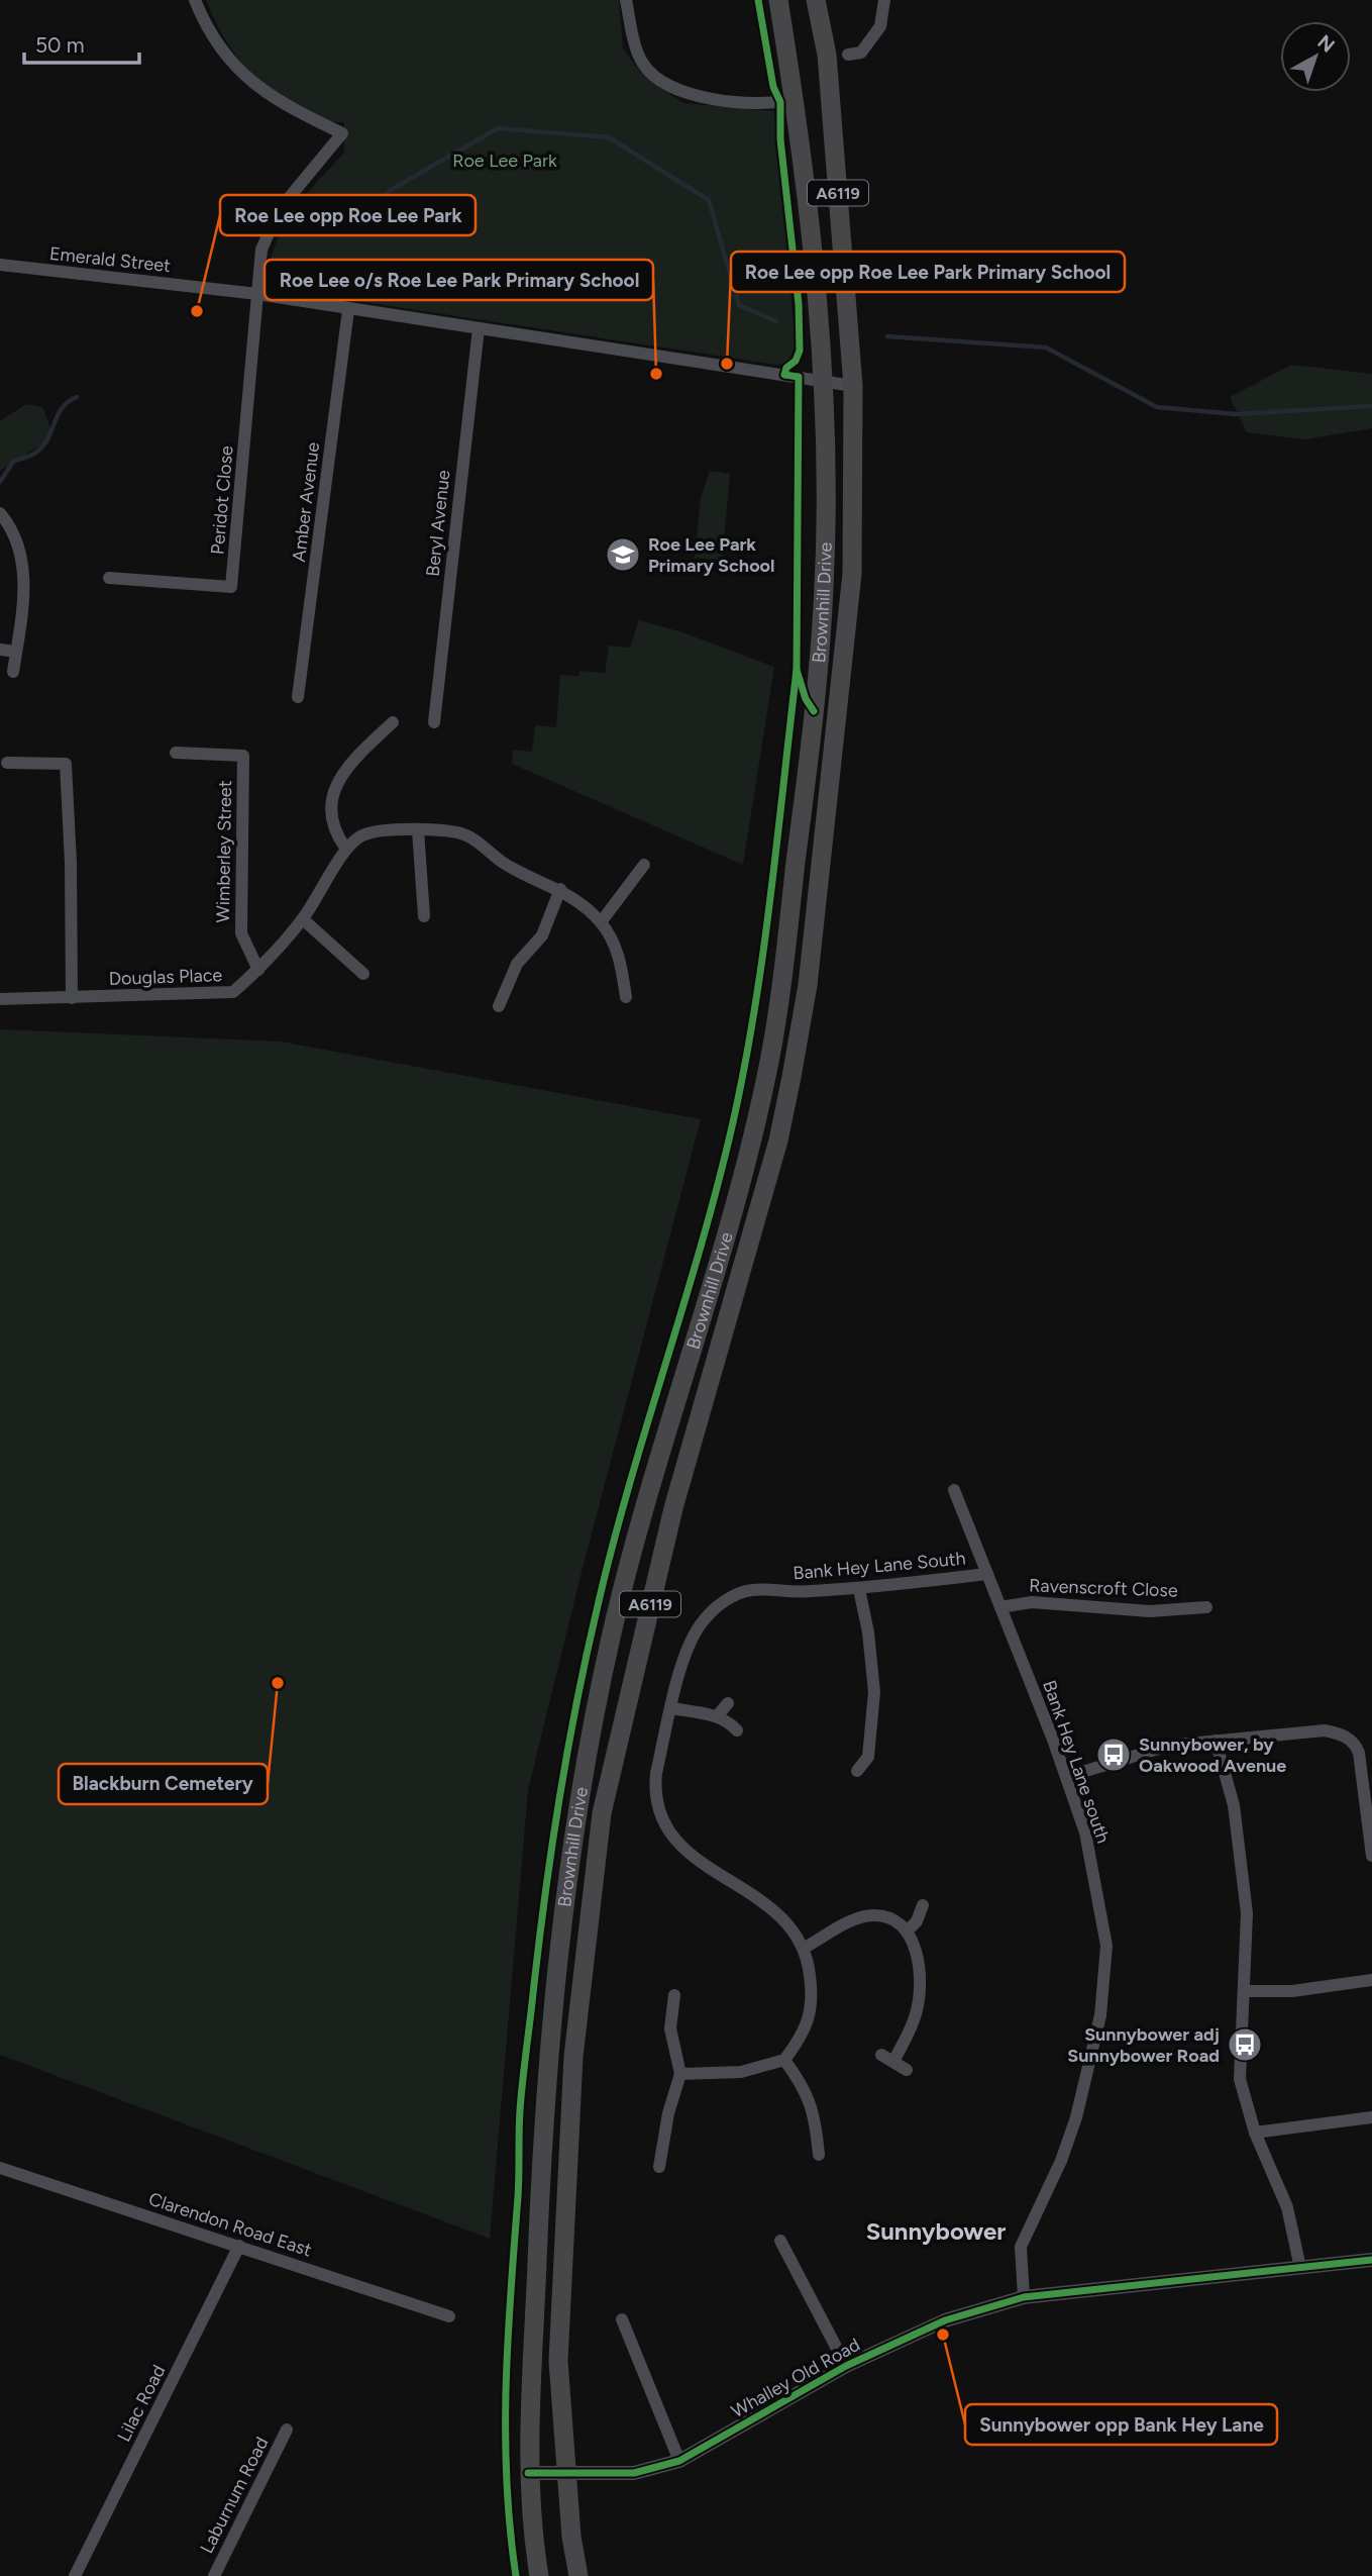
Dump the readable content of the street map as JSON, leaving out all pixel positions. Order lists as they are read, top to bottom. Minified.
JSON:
{"streets":{"highway":["A6119","Brownhill Drive"],"street":["Emerald Street","Peridot Close","Amber Avenue","Beryl Avenue","Wimberley Street","Douglas Place","Bank Hey Lane South","Ravenscroft Close","Bank Hey Lane south","Clarendon Road East","Whalley Old Road","Lilac Road","Laburnum Road"]},"crossings":[["Emerald Street","Peridot Close"],["Emerald Street","Amber Avenue"],["Emerald Street","Beryl Avenue"],["Emerald Street","Brownhill Drive"],["Brownhill Drive","Whalley Old Road"],["Wimberley Street","Douglas Place"],["Bank Hey Lane South","Bank Hey Lane south"],["Ravenscroft Close","Bank Hey Lane south"],["Bank Hey Lane south","Whalley Old Road"],["Clarendon Road East","Lilac Road"]],"districts":["Sunnybower"],"parks":["Roe Lee Park"],"places":{"other":["Roe Lee opp Roe Lee Park","Roe Lee opp Roe Lee Park Primary School","Roe Lee o/s Roe Lee Park Primary School","Blackburn Cemetery","Sunnybower opp Bank Hey Lane"],"school or university":["Roe Lee Park Primary School"],"bus stop":["Sunnybower, by Oakwood Avenue","Sunnybower adj Sunnybower Road"]},"scale_bar":"50 m","north":"top right"}
